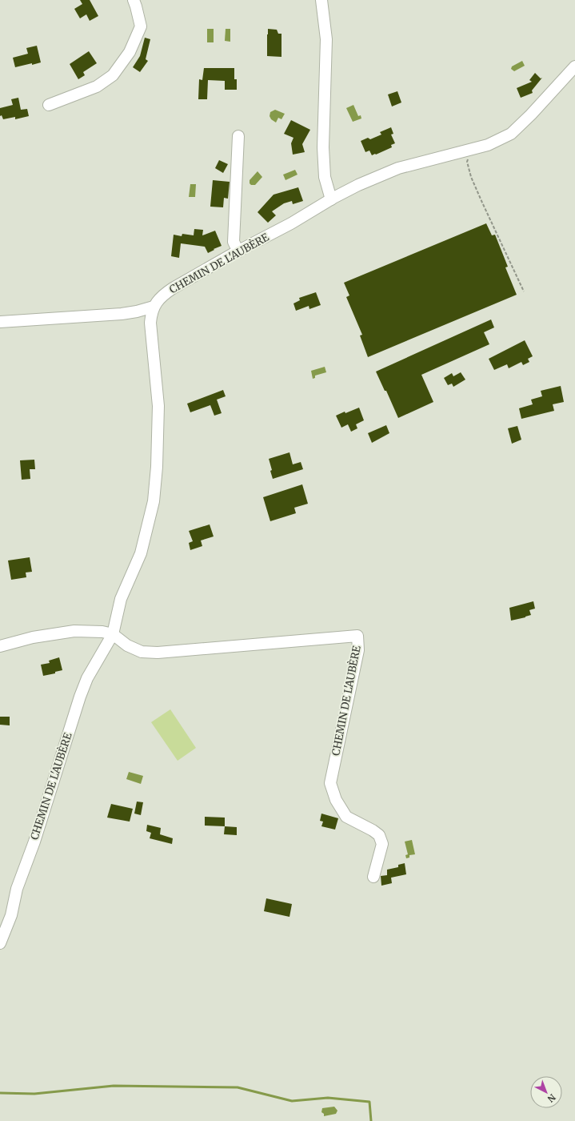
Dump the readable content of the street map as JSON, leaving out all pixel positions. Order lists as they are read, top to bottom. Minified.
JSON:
{"streets":{"street":["CHEMIN DE L'AUBÈRE"]},"north":"bottom right"}
